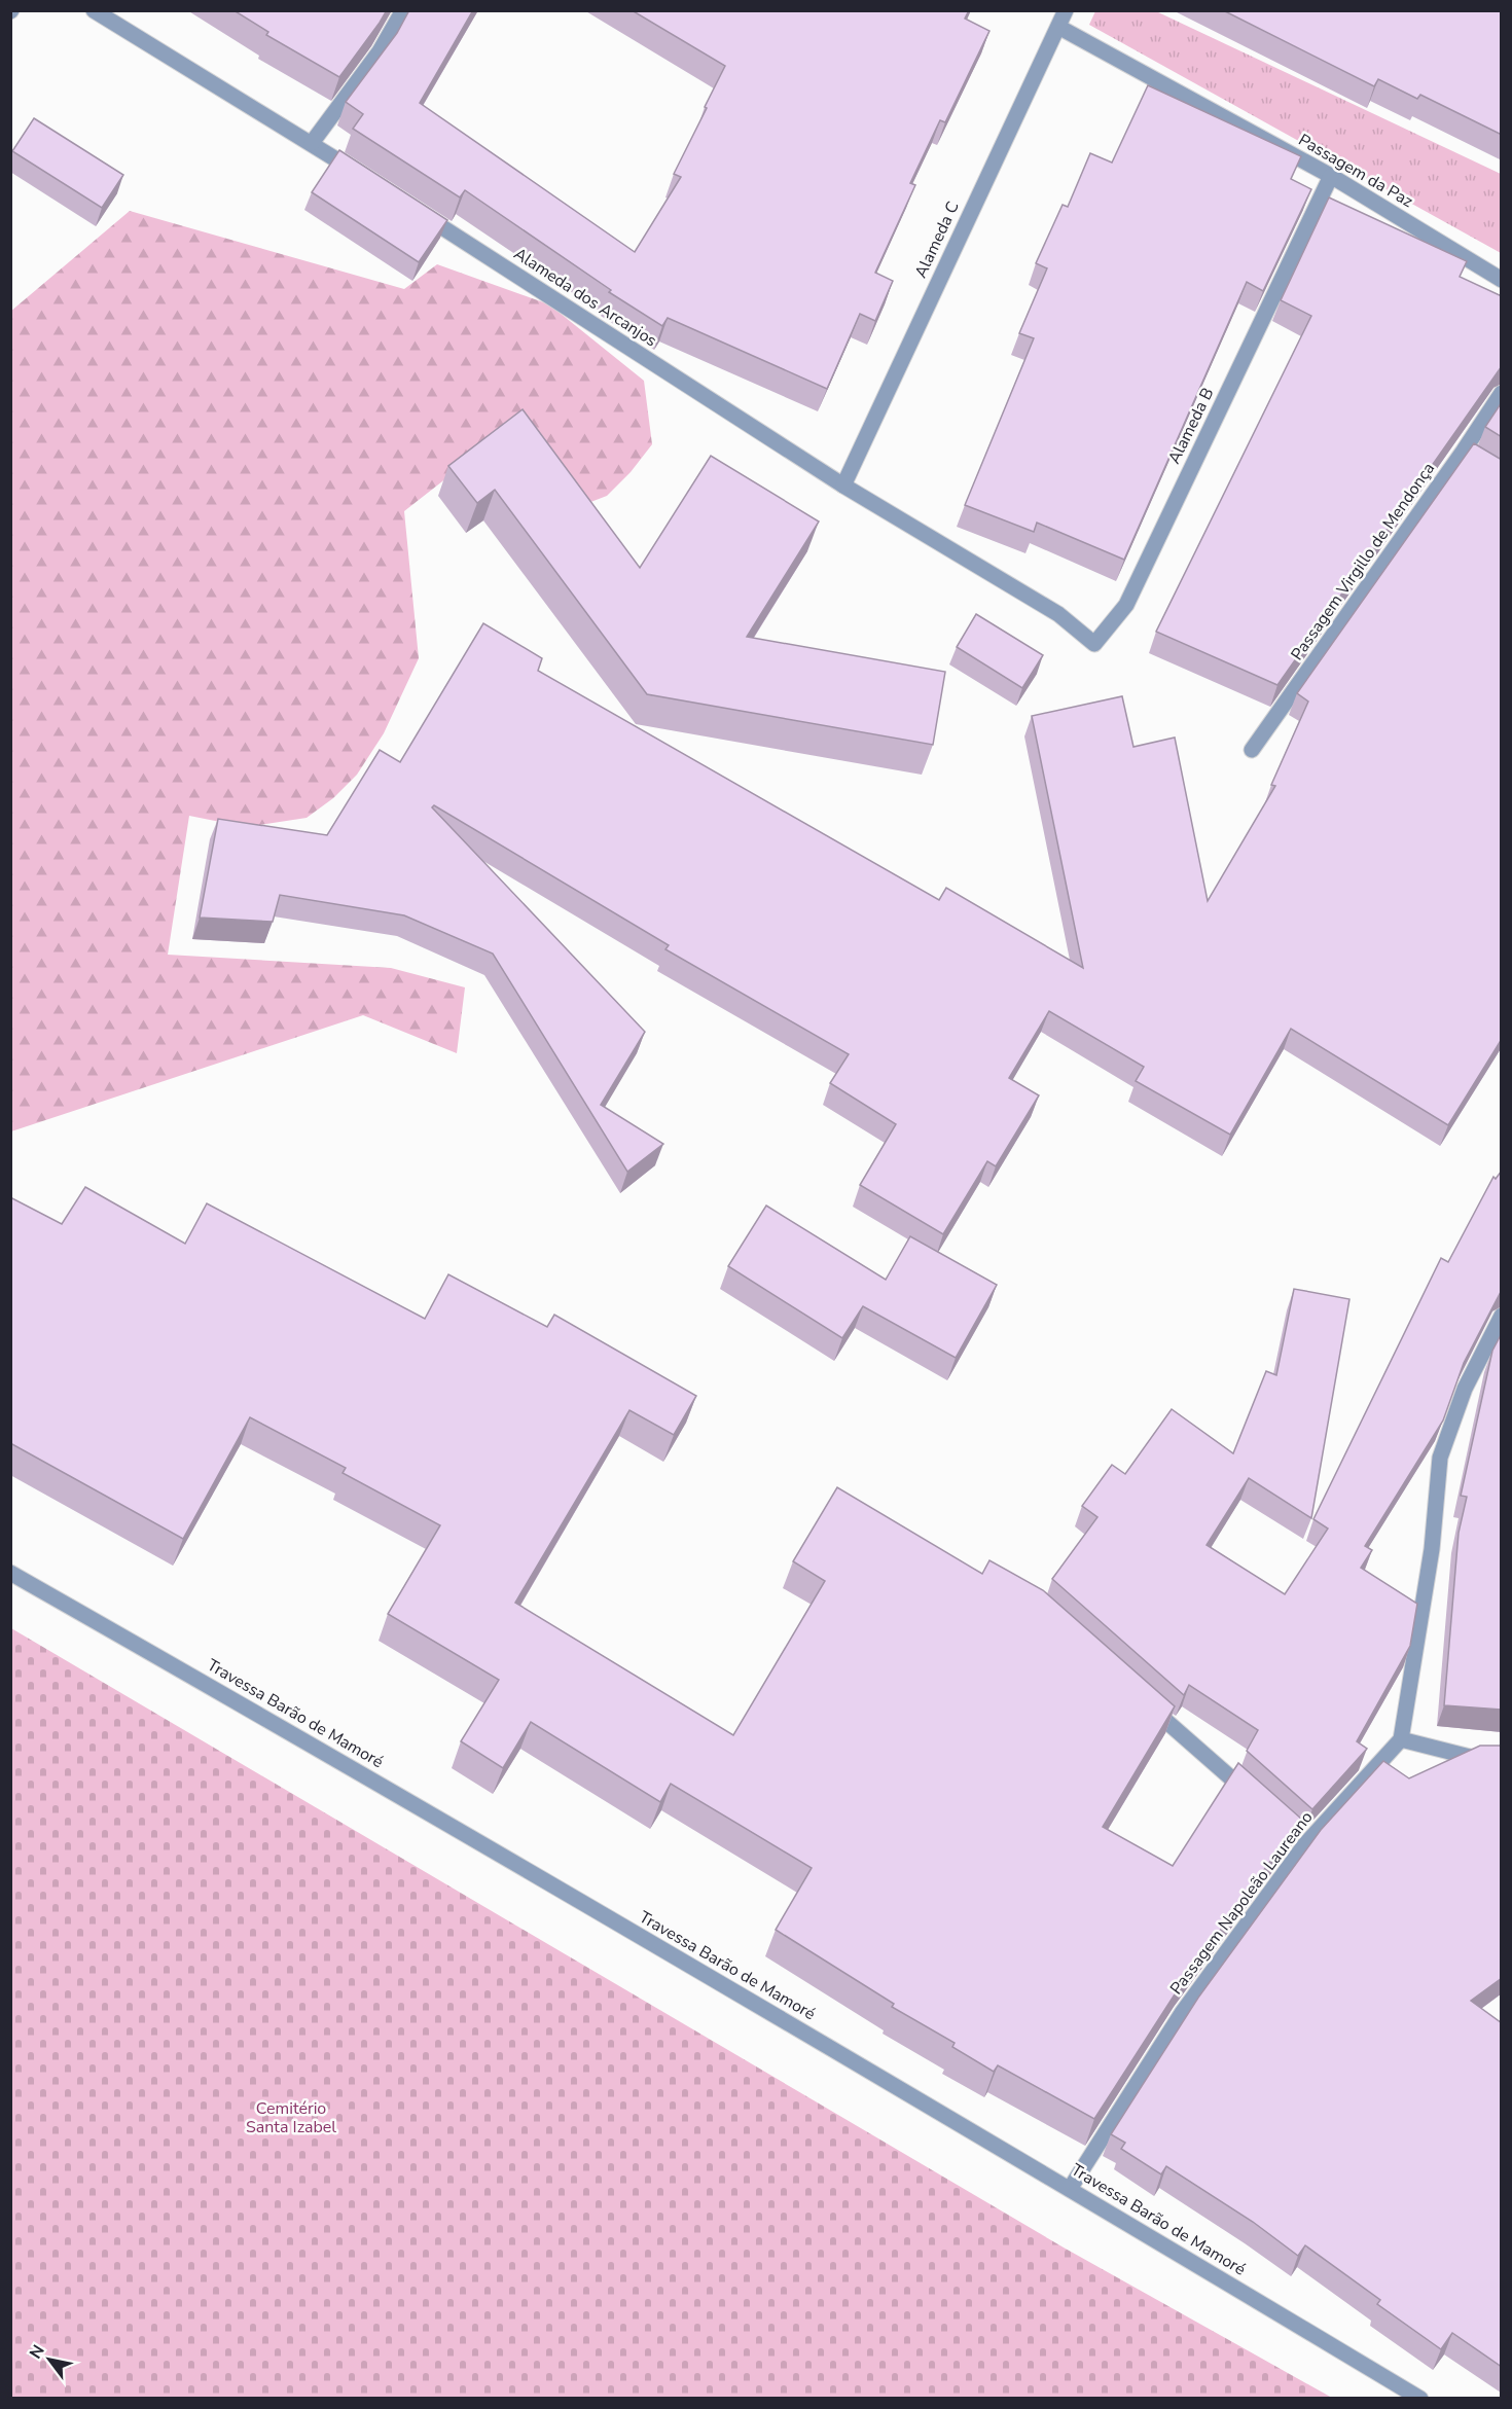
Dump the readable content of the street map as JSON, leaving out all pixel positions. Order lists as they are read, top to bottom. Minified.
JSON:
{"streets":{"street":["Passagem da Paz","Alameda C","Alameda dos Arcanjos","Alameda B","Passagem Virgillo de Mendonça","Travessa Barão de Mamoré","Passagem Napoleão Laureano"]},"crossings":[["Passagem da Paz","Alameda C"],["Passagem da Paz","Alameda B"],["Alameda C","Alameda dos Arcanjos"],["Alameda dos Arcanjos","Alameda B"],["Travessa Barão de Mamoré","Passagem Napoleão Laureano"]],"parks":["Cemitério Santa Izabel"],"north":"top left"}
